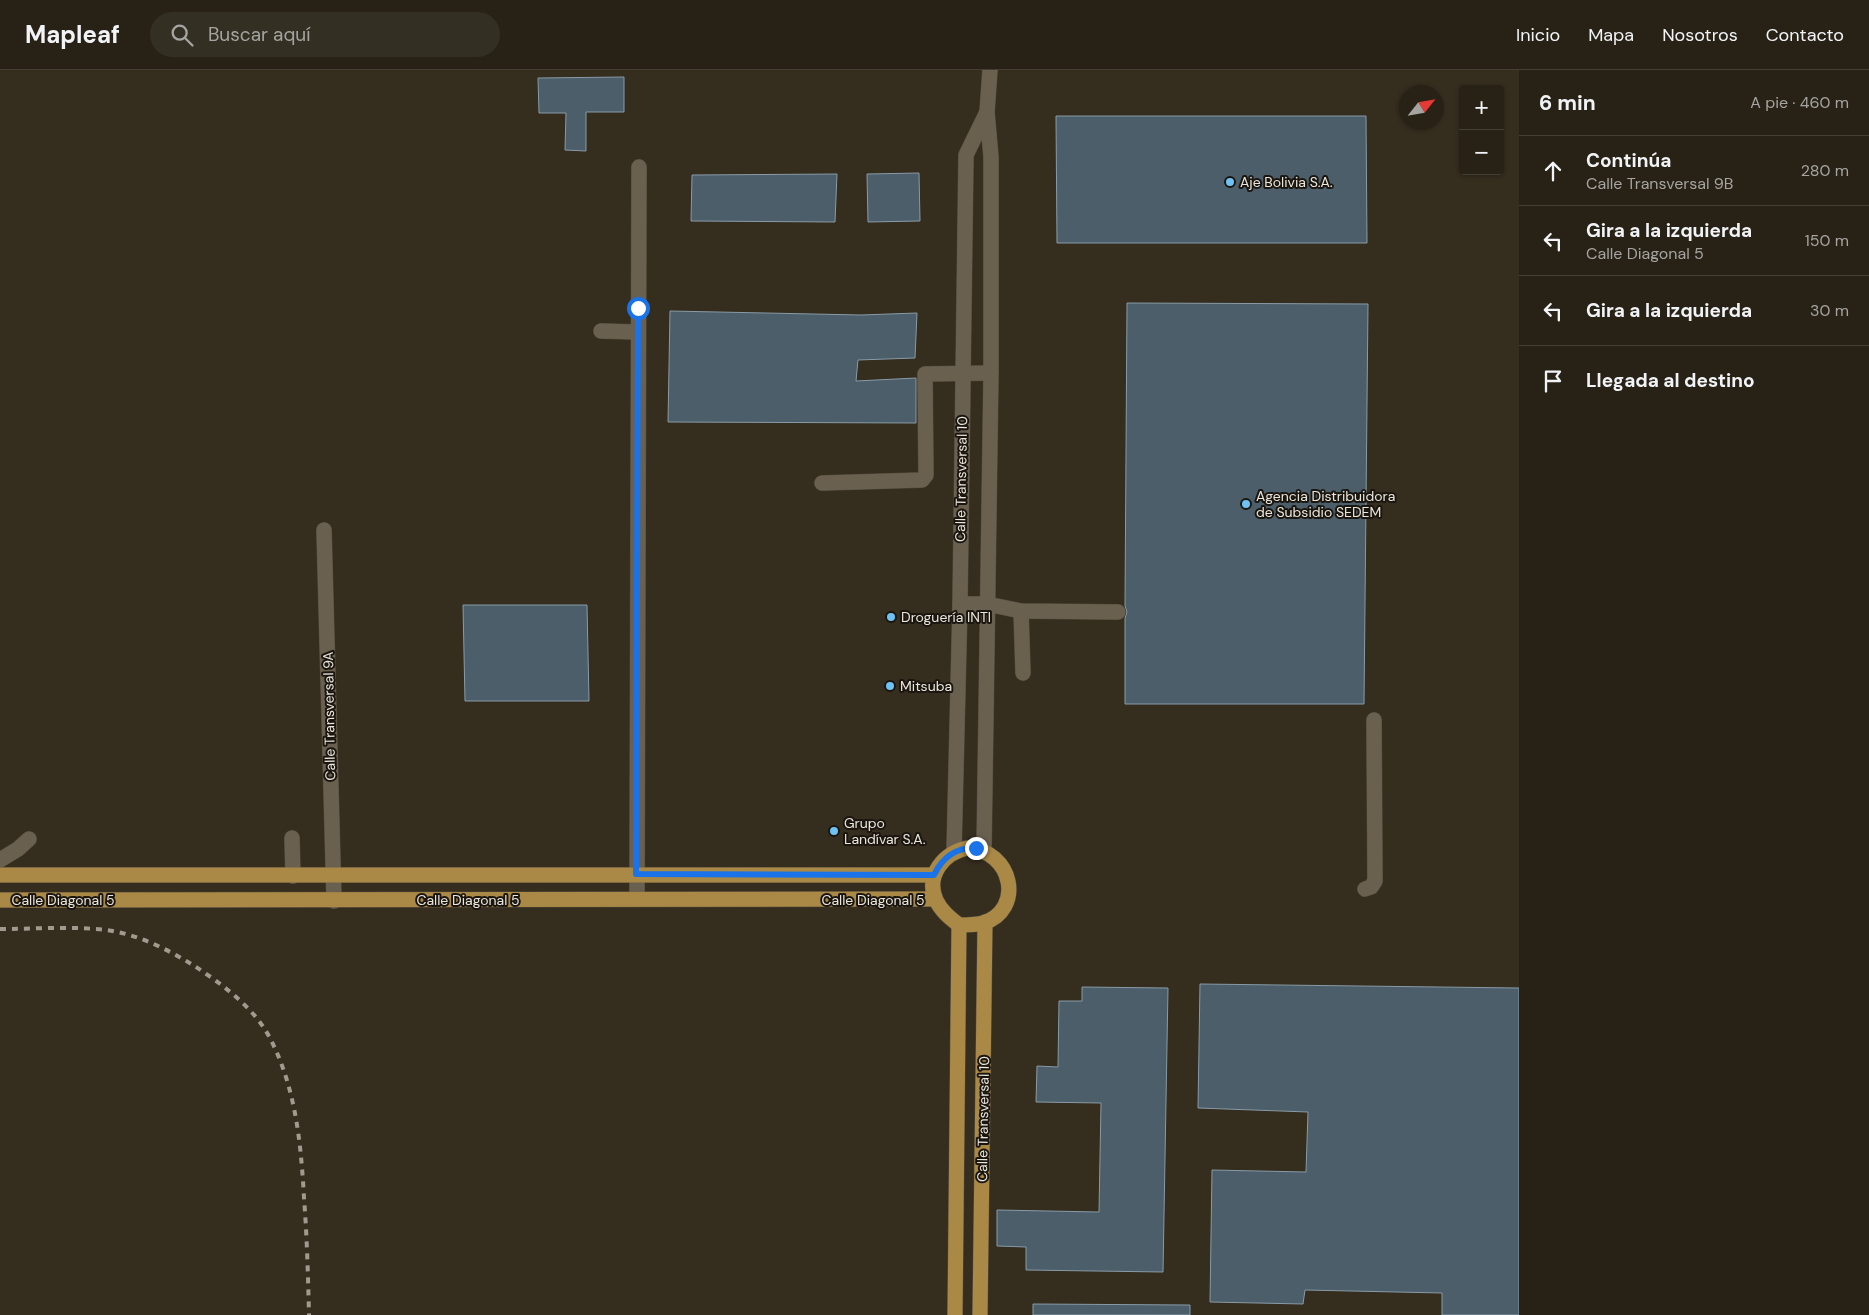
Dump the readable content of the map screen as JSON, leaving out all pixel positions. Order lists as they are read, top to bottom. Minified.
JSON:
{"streets":{"main road":["Calle Transversal 10","Calle Diagonal 5"],"street":["Calle Transversal 9A"]},"crossings":[["Calle Transversal 10","Calle Diagonal 5"],["Calle Transversal 9A","Calle Diagonal 5"]],"places":["Aje Bolivia S.A.","Agencia Distribuidora de Subsidio SEDEM","Droguería INTI","Mitsuba","Grupo Landívar S.A."],"north":"top right","page":{"header":"Mapleaf","search":"Buscar aquí","nav":["Inicio","Mapa","Nosotros","Contacto"],"heading":["6 min","A pie · 460 m"],"map_buttons":["+","−"],"list":[["Continúa","Calle Transversal 9B","280 m"],["Gira a la izquierda","Calle Diagonal 5","150 m"],["Gira a la izquierda","30 m"],"Llegada al destino"]}}
